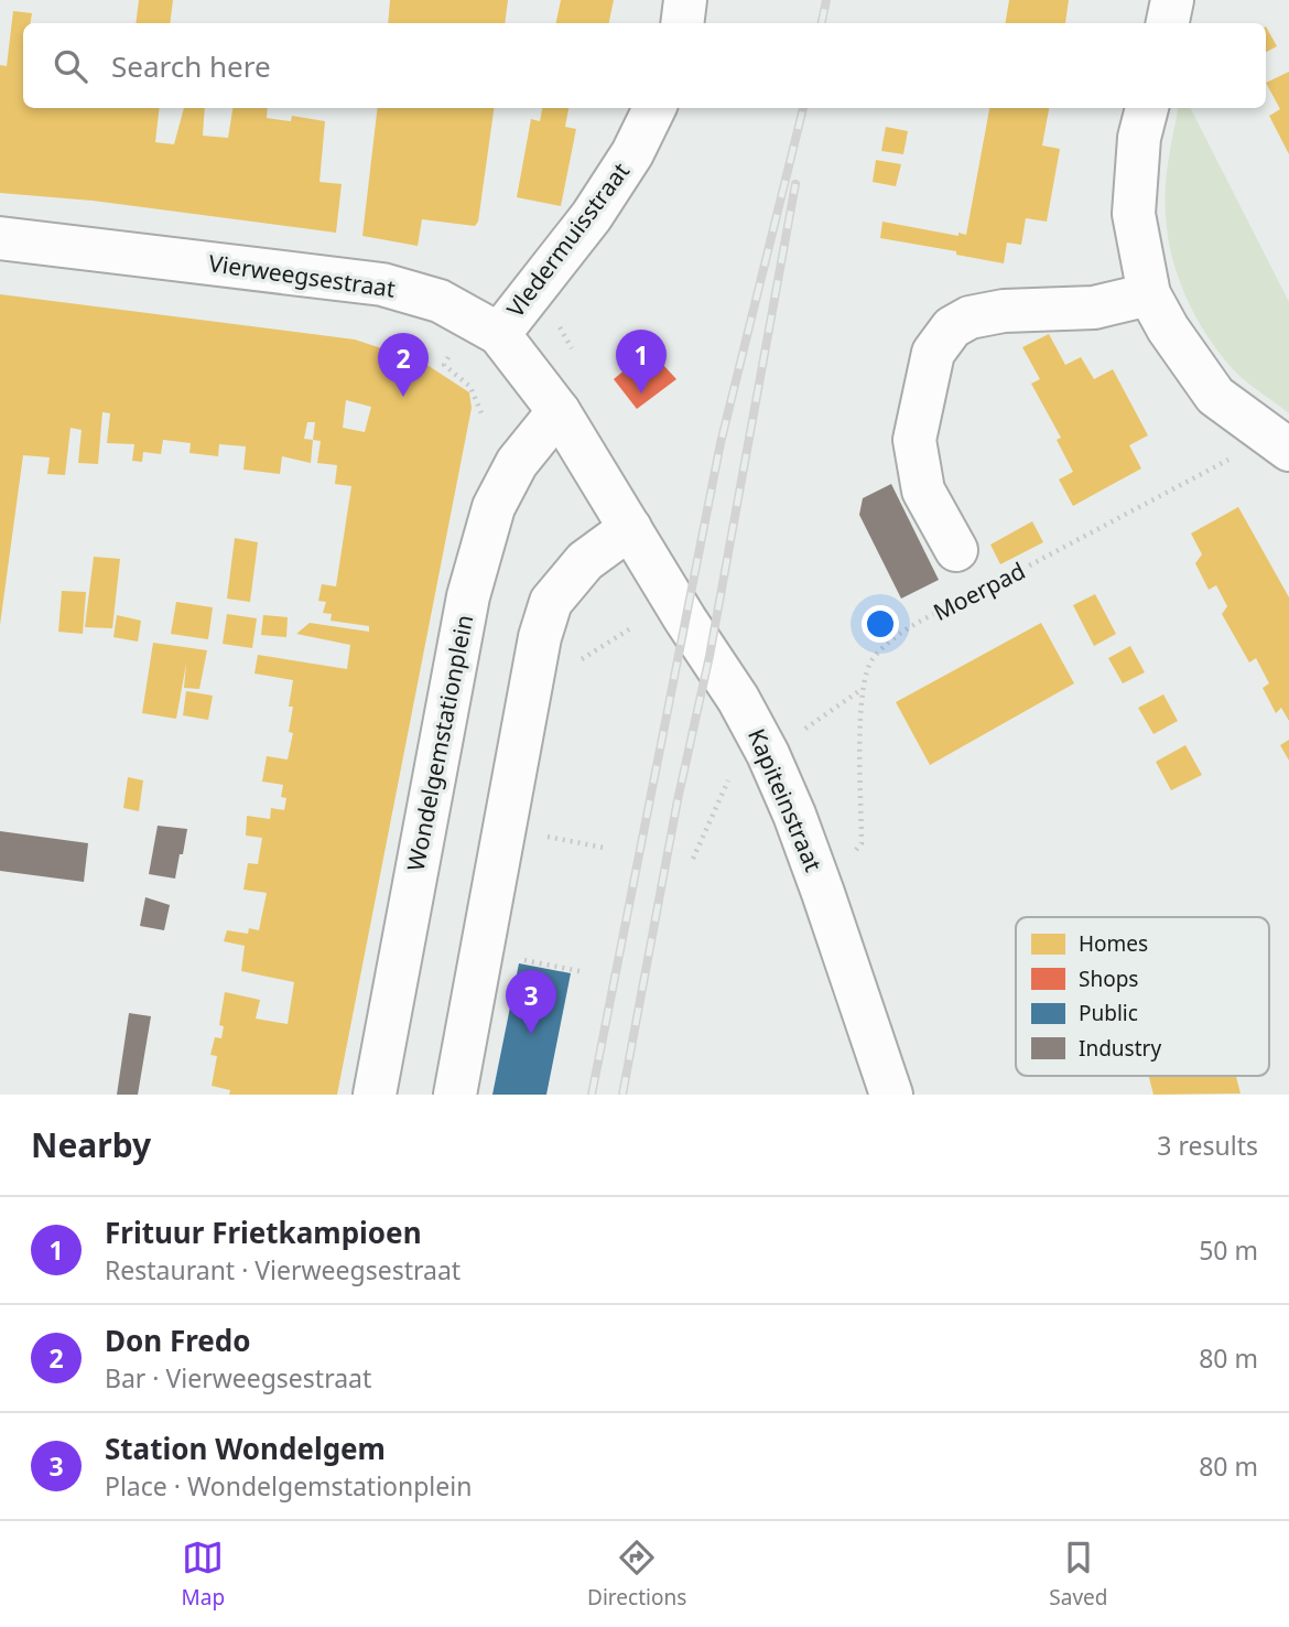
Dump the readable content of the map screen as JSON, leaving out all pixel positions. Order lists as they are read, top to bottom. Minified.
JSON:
{"streets":{"street":["Vledermuisstraat","Vierweegsestraat","Wondelgemstationplein","Kapiteinstraat"],"path":["Moerpad"]},"crossings":[["Vledermuisstraat","Vierweegsestraat"],["Vierweegsestraat","Wondelgemstationplein"],["Vierweegsestraat","Kapiteinstraat"],["Moerpad","Kapiteinstraat"]],"legend":["Homes","Shops","Public","Industry"],"page":{"search":"Search here","pins":["1","2","3"],"heading":["Nearby","3 results"],"list":[{"mark":"1","name":"Frituur Frietkampioen","note":"Restaurant · Vierweegsestraat","value":"50 m"},{"mark":"2","name":"Don Fredo","note":"Bar · Vierweegsestraat","value":"80 m"},{"mark":"3","name":"Station Wondelgem","note":"Place · Wondelgemstationplein","value":"80 m"}],"nav":["Map","Directions","Saved"]}}
